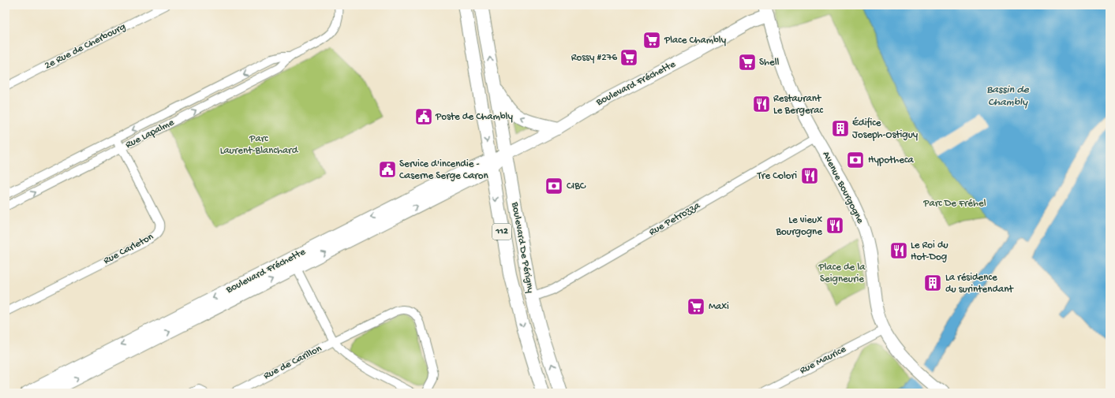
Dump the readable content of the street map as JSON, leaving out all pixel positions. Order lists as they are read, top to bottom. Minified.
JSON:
{"streets":{"main road":["Boulevard Fréchette","Avenue Bourgogne","112","Boulevard De Périgny"],"street":["2e Rue de Cherbourg","Rue Lapalme","Rue Petrozza","Rue Carleton","Rue Maurice","Rue de Carillon"]},"crossings":[["Boulevard Fréchette","Avenue Bourgogne"],["Boulevard Fréchette","Boulevard De Périgny"],["Rue Lapalme","Rue Carleton"],["Avenue Bourgogne","Rue Petrozza"],["Avenue Bourgogne","Rue Maurice"],["Rue Petrozza","Boulevard De Périgny"]],"water":["Bassin de Chambly"],"parks":["Parc Laurent-Blanchard","Parc De Fréhel","Place de la Seigneurie"],"places":{"supermarket":["Place Chambly","Rossy #276","Shell","Maxi"],"restaurant":["Restaurant Le Bergerac","Tre Colori","Le vieux Bourgogne","Le Roi du Hot-Dog"],"public building":["Poste de Chambly","Service d'incendie - Caserne Serge Caron"],"building":["Édifice Joseph-Ostiguy","La résidence du surintendant"],"bank":["Hypotheca","CIBC"]}}
